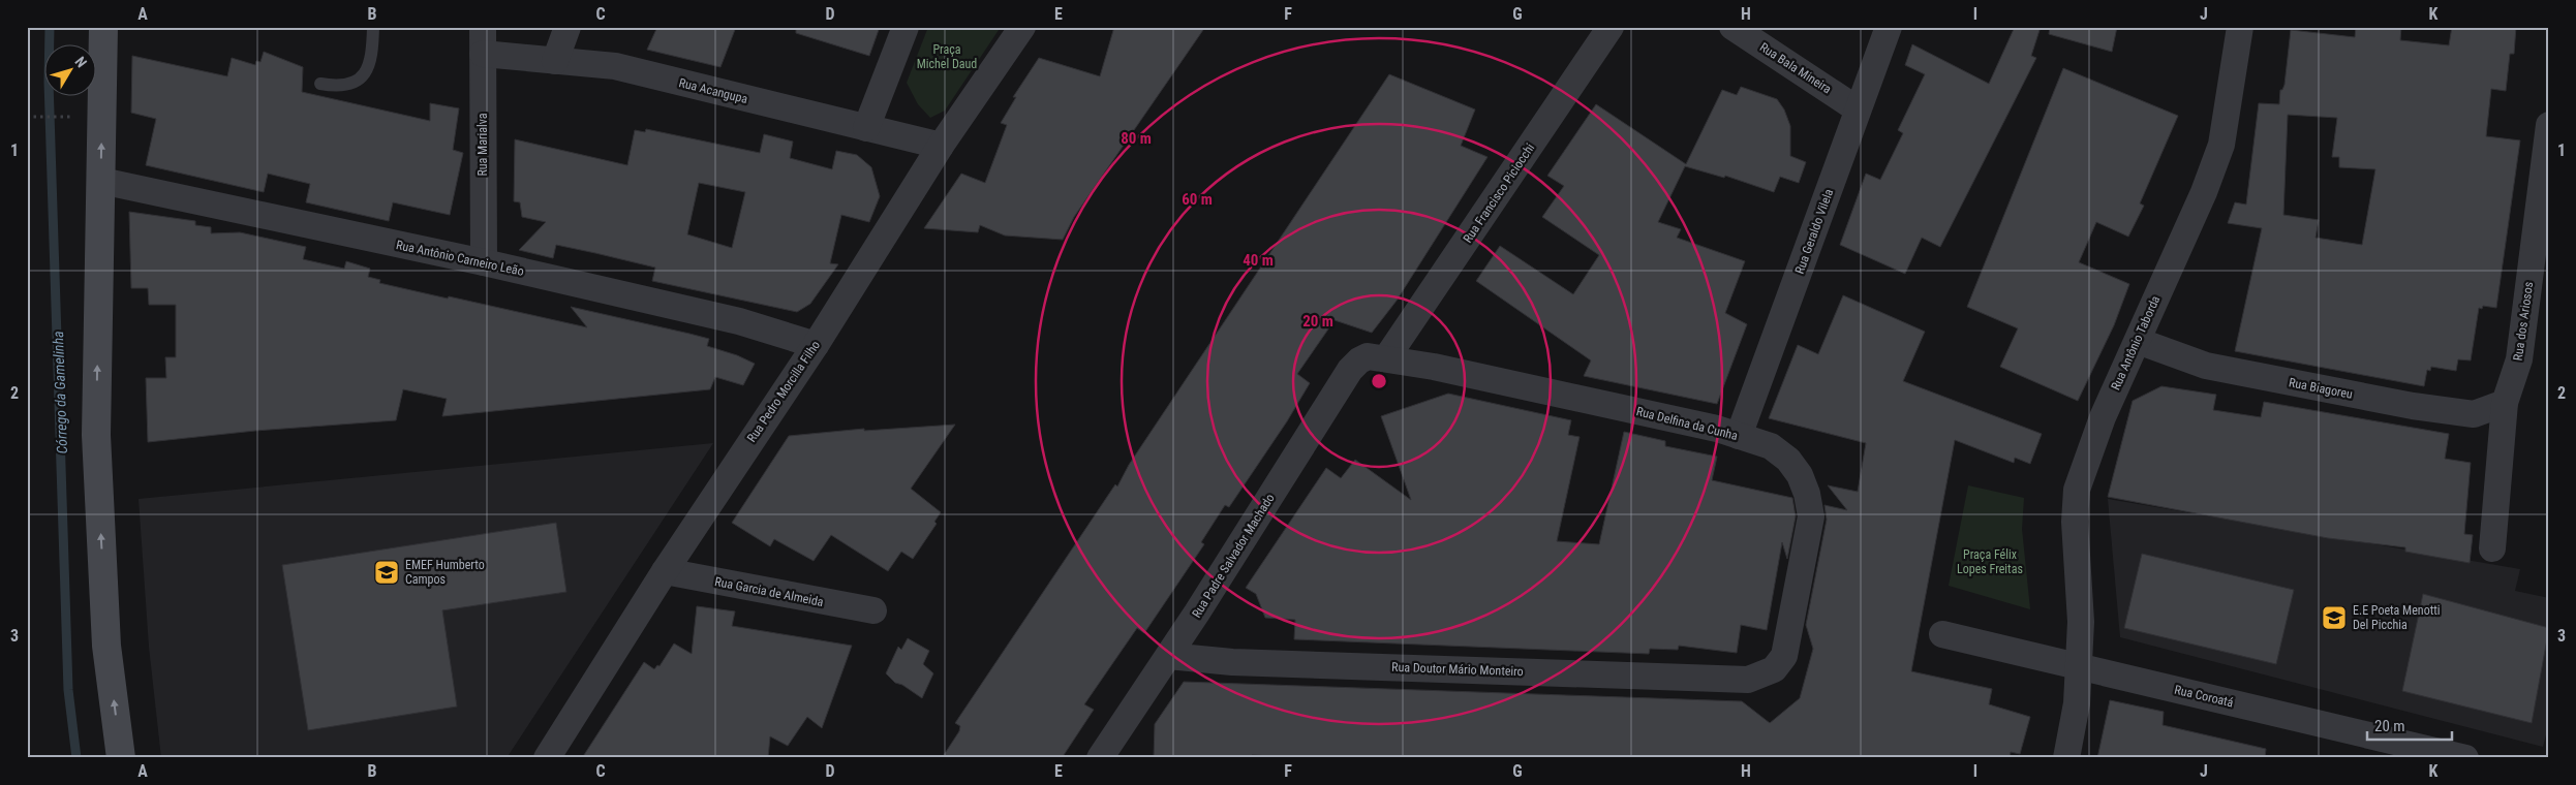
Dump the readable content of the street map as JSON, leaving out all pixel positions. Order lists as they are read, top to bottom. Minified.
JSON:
{"streets":{"street":["Rua Bala Mineira","Rua Acangupa","Rua Marialva","Rua Francisco Piciocchi","Rua Geraldo Vilela","Rua Antônio Carneiro Leão","Rua dos Ariosos","Rua Antônio Taborda","Rua Biagoreu","Rua Pedro Morcilla Filho","Rua Delfina da Cunha","Rua Padre Salvador Machado","Rua Garcia de Almeida","Rua Doutor Mário Monteiro","Rua Coroatá"]},"crossings":[["Rua Bala Mineira","Rua Geraldo Vilela"],["Rua Acangupa","Rua Marialva"],["Rua Acangupa","Rua Pedro Morcilla Filho"],["Rua Marialva","Rua Antônio Carneiro Leão"],["Rua Francisco Piciocchi","Rua Delfina da Cunha"],["Rua Francisco Piciocchi","Rua Padre Salvador Machado"],["Rua Geraldo Vilela","Rua Delfina da Cunha"],["Rua Antônio Carneiro Leão","Rua Pedro Morcilla Filho"],["Rua dos Ariosos","Rua Biagoreu"],["Rua Antônio Taborda","Rua Biagoreu"],["Rua Antônio Taborda","Rua Coroatá"],["Rua Pedro Morcilla Filho","Rua Garcia de Almeida"],["Rua Delfina da Cunha","Rua Padre Salvador Machado"],["Rua Delfina da Cunha","Rua Doutor Mário Monteiro"],["Rua Padre Salvador Machado","Rua Doutor Mário Monteiro"]],"water":["Córrego da Gamelinha"],"parks":["Praça Michel Daud","Praça Félix Lopes Freitas"],"places":{"school or university":["EMEF Humberto Campos","E.E Poeta Menotti Del Picchia"]},"scale_bar":"20 m","north":"top right","grid":{"columns":["A","B","C","D","E","F","G","H","I","J","K"],"rows":["1","2","3"]},"rings":["80 m","60 m","40 m","20 m"]}
